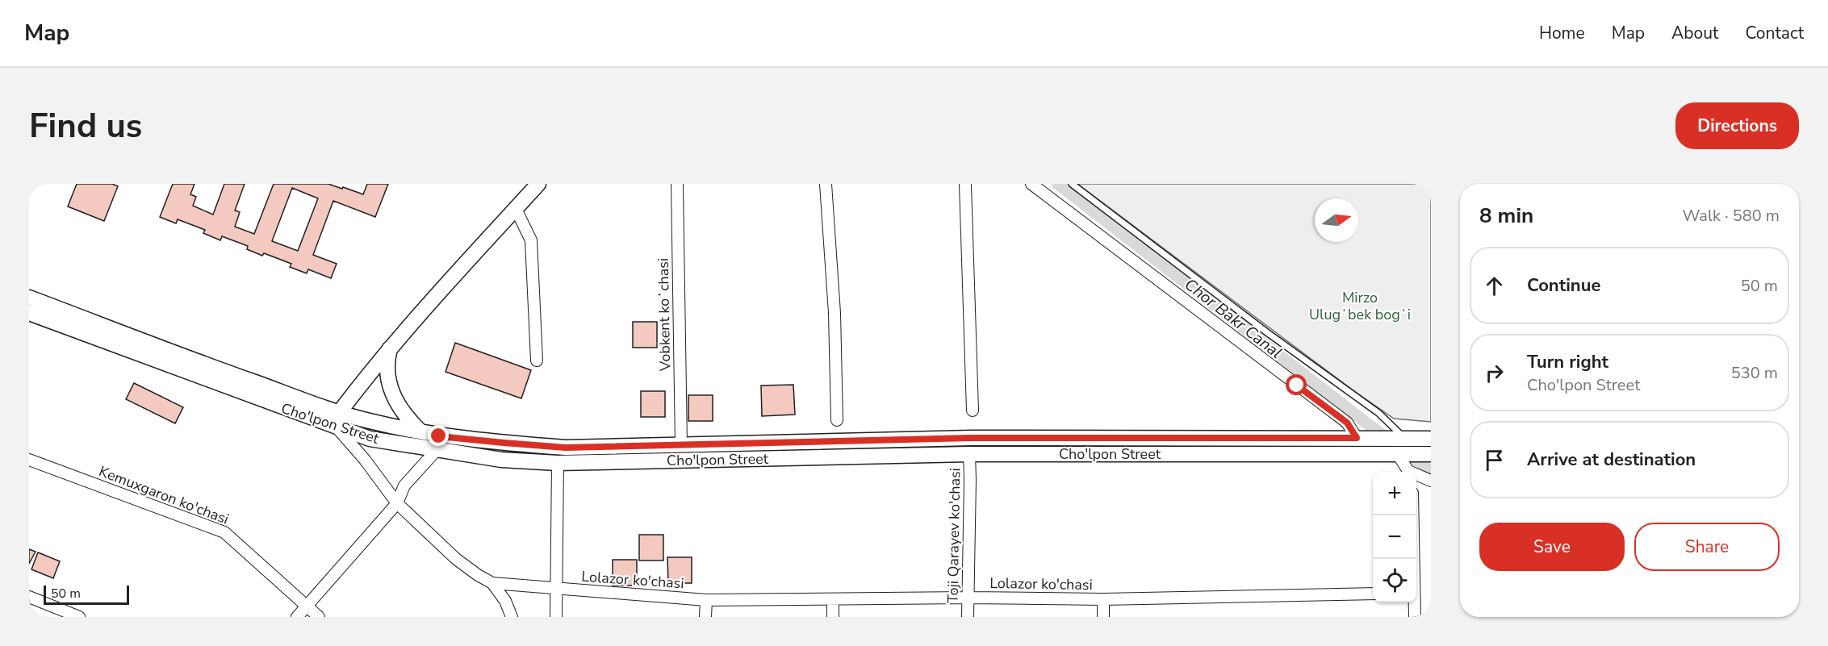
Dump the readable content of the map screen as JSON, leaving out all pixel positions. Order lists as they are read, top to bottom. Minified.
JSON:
{"streets":{"main road":["Cho'lpon Street"],"street":["Vobkent koʻchasi","Kemuxgaron ko'chasi","Toji Qarayev ko'chasi","Lolazor ko'chasi"]},"crossings":[["Vobkent koʻchasi","Cho'lpon Street"],["Cho'lpon Street","Toji Qarayev ko'chasi"],["Toji Qarayev ko'chasi","Lolazor ko'chasi"]],"water":["Chor Bakr Canal"],"parks":["Mirzo Ulugʻbek bogʻi"],"scale_bar":"50 m","north":"right","page":{"header":"Map","nav":["Home","Map","About","Contact"],"buttons":["Directions",["Save","Share"]],"title":"Find us","heading":["8 min","Walk · 580 m"],"list":[["Continue","50 m"],["Turn right","Cho'lpon Street","530 m"],"Arrive at destination"],"map_buttons":["+","−"],"scale":"50 m"}}
